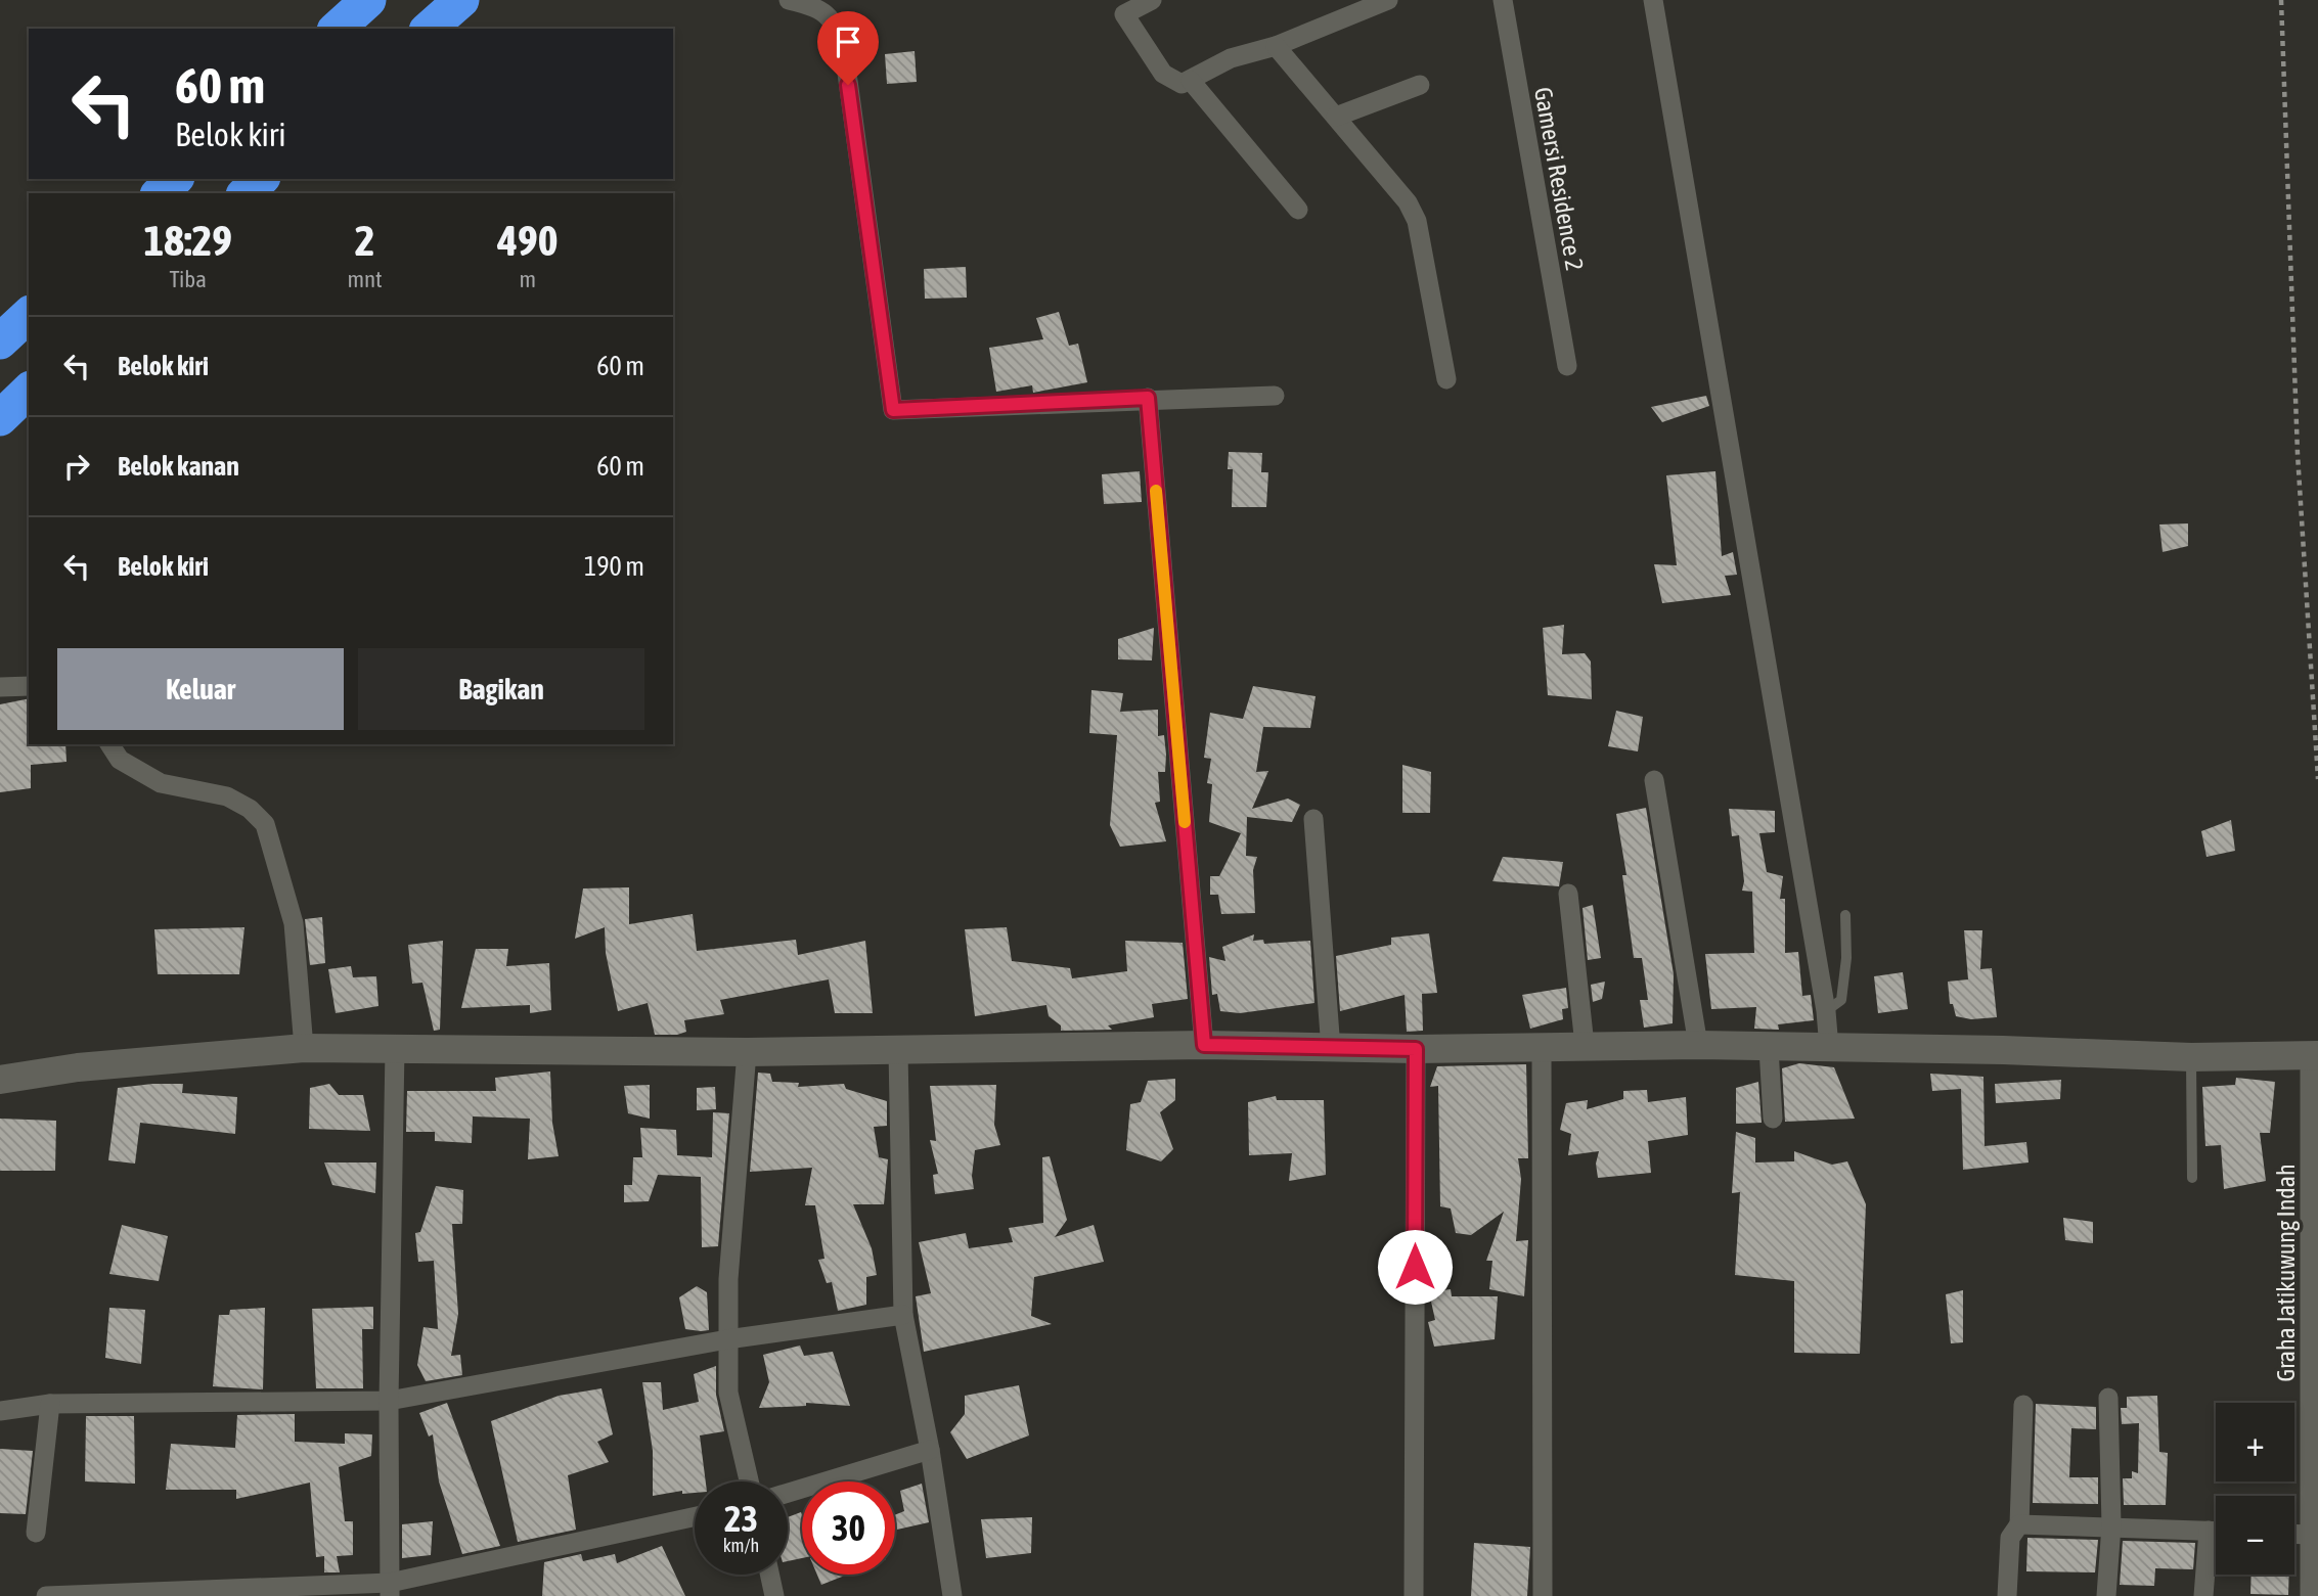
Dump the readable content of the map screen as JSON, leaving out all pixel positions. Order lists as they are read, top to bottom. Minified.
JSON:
{"streets":{"street":["Gamersi Residence 2","Graha Jatikuwung Indah"]},"page":{"turn":["60 m","Belok kiri"],"eta":["18:29","Tiba","2","mnt","490","m"],"list":[{"name":"Belok kiri","value":"60 m"},{"name":"Belok kanan","value":"60 m"},{"name":"Belok kiri","value":"190 m"}],"buttons":["Keluar","Bagikan"],"map_buttons":["+","−"],"speed":"23 km/h","limit":"30"}}
